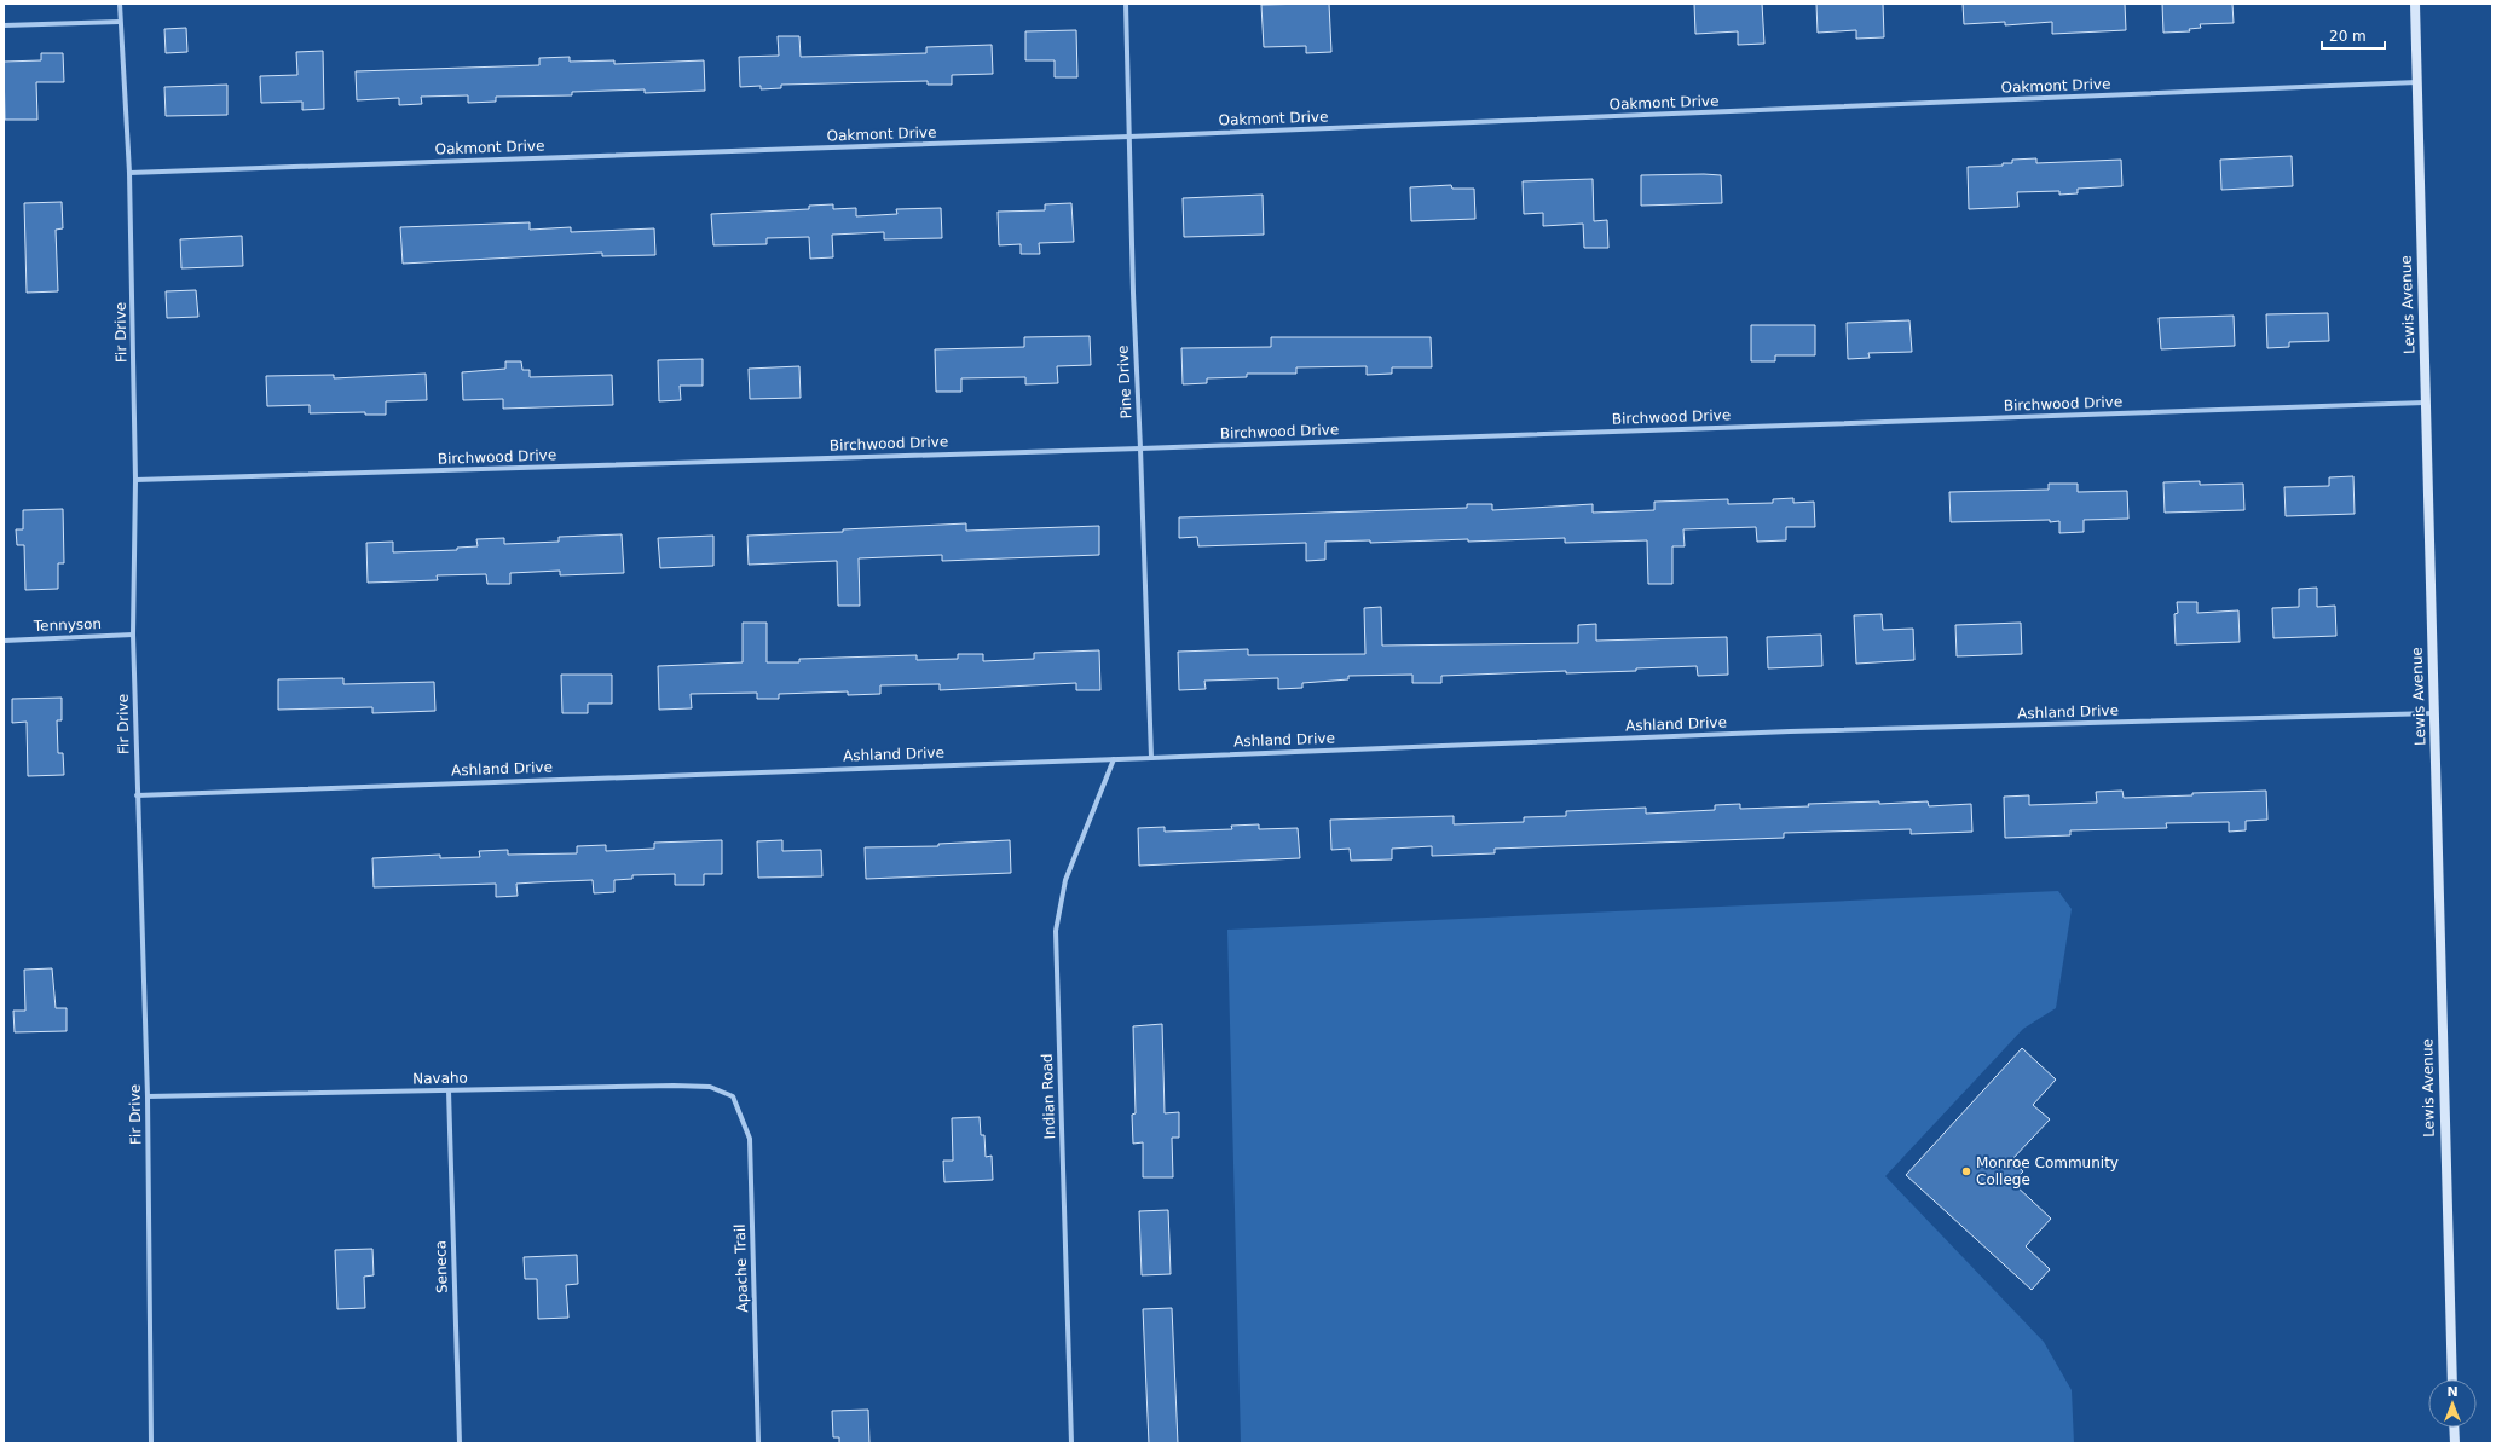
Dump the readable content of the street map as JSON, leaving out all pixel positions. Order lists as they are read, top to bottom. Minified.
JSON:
{"streets":{"main road":["Lewis Avenue"],"street":["Oakmont Drive","Fir Drive","Pine Drive","Birchwood Drive","Tennyson","Ashland Drive","Navaho","Indian Road","Seneca","Apache Trail"]},"crossings":[["Oakmont Drive","Lewis Avenue"],["Oakmont Drive","Fir Drive"],["Oakmont Drive","Pine Drive"],["Lewis Avenue","Birchwood Drive"],["Lewis Avenue","Ashland Drive"],["Fir Drive","Birchwood Drive"],["Fir Drive","Tennyson"],["Fir Drive","Ashland Drive"],["Fir Drive","Navaho"],["Pine Drive","Birchwood Drive"],["Pine Drive","Ashland Drive"],["Ashland Drive","Indian Road"],["Navaho","Seneca"],["Navaho","Apache Trail"]],"places":["Monroe Community College"],"scale_bar":"20 m","north":"top"}
